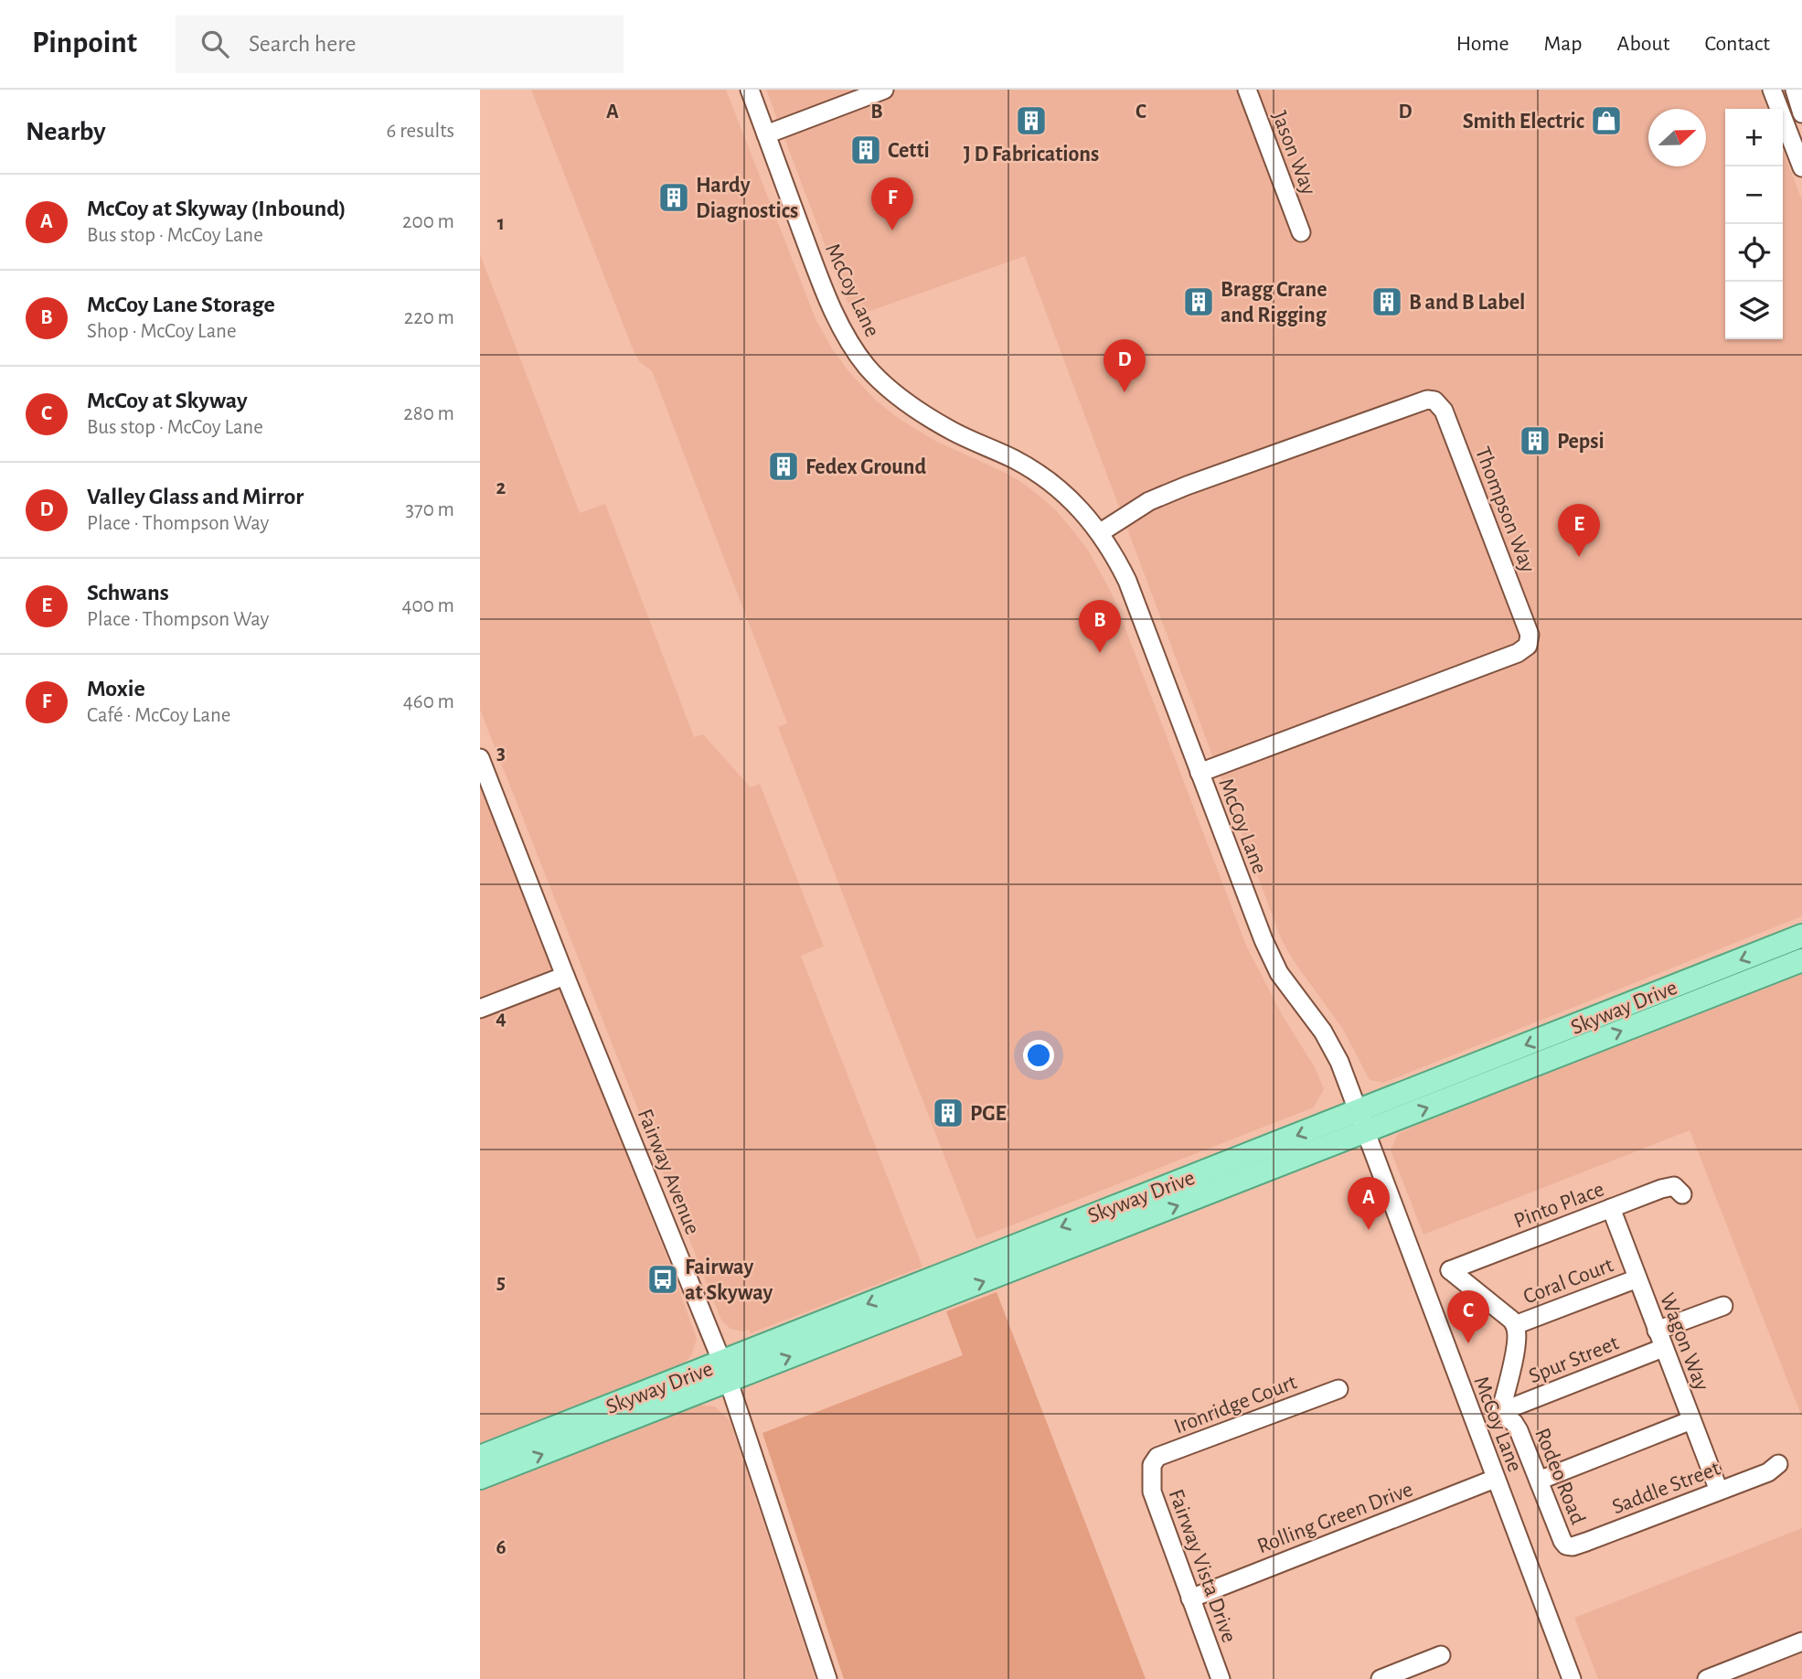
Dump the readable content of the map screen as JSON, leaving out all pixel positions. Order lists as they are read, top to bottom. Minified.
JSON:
{"streets":{"main road":["Skyway Drive"],"street":["Jason Way","McCoy Lane","Thompson Way","Fairway Avenue","Pinto Place","Coral Court","Wagon Way","Spur Street","Ironridge Court","Rodeo Road","Saddle Street","Rolling Green Drive","Fairway Vista Drive"]},"crossings":[["McCoy Lane","Thompson Way"],["McCoy Lane","Skyway Drive"],["McCoy Lane","Rolling Green Drive"],["Skyway Drive","Fairway Avenue"],["Pinto Place","Coral Court"],["Pinto Place","Wagon Way"],["Coral Court","Wagon Way"],["Wagon Way","Spur Street"],["Wagon Way","Saddle Street"],["Spur Street","Rodeo Road"],["Ironridge Court","Fairway Vista Drive"],["Rodeo Road","Saddle Street"],["Rolling Green Drive","Fairway Vista Drive"]],"places":{"building":["J D Fabrications","Cetti","Hardy Diagnostics","Bragg Crane and Rigging","B and B Label","Pepsi","Fedex Ground","PGE"],"shop":["Smith Electric"],"bus stop":["Fairway at Skyway"]},"north":"right","page":{"header":"Pinpoint","search":"Search here","nav":["Home","Map","About","Contact"],"heading":["Nearby","6 results"],"map_buttons":["+","−"],"list":[{"mark":"A","name":"McCoy at Skyway (Inbound)","note":"Bus stop · McCoy Lane","value":"200 m"},{"mark":"B","name":"McCoy Lane Storage","note":"Shop · McCoy Lane","value":"220 m"},{"mark":"C","name":"McCoy at Skyway","note":"Bus stop · McCoy Lane","value":"280 m"},{"mark":"D","name":"Valley Glass and Mirror","note":"Place · Thompson Way","value":"370 m"},{"mark":"E","name":"Schwans","note":"Place · Thompson Way","value":"400 m"},{"mark":"F","name":"Moxie","note":"Café · McCoy Lane","value":"460 m"}],"pins":["F","D","E","B","A","C"]},"grid":{"columns":["A","B","C","D"],"rows":["1","2","3","4","5","6"]}}
